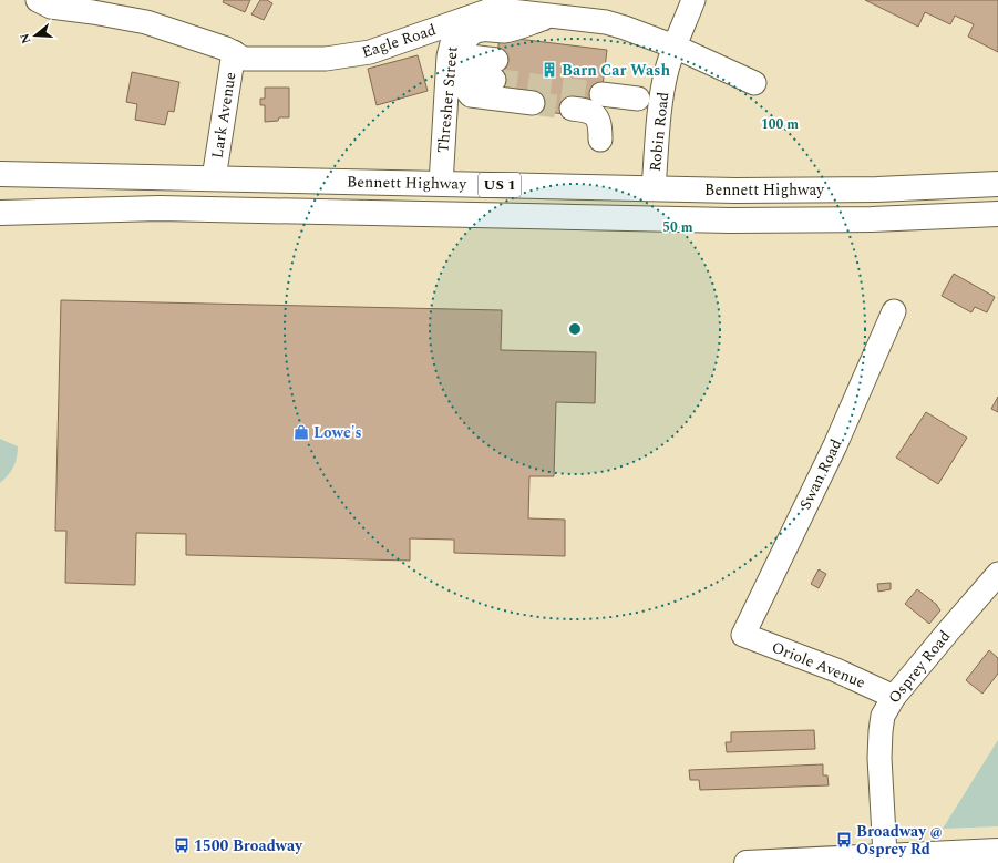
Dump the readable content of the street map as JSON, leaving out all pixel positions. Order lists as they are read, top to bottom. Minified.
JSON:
{"streets":{"main road":["Bennett Highway","US 1"],"street":["Eagle Road","Thresher Street","Lark Avenue","Robin Road","Swan Road","Oriole Avenue","Osprey Road"]},"crossings":[["Eagle Road","Thresher Street"],["Eagle Road","Lark Avenue"],["Eagle Road","Robin Road"],["Thresher Street","Bennett Highway"],["Lark Avenue","Bennett Highway"],["Robin Road","Bennett Highway"],["Swan Road","Oriole Avenue"],["Oriole Avenue","Osprey Road"]],"places":{"building":["Barn Car Wash"],"shop":["Lowe's"],"bus stop":["Broadway @ Osprey Rd","1500 Broadway"]},"north":"left","rings":["100 m","50 m"]}
